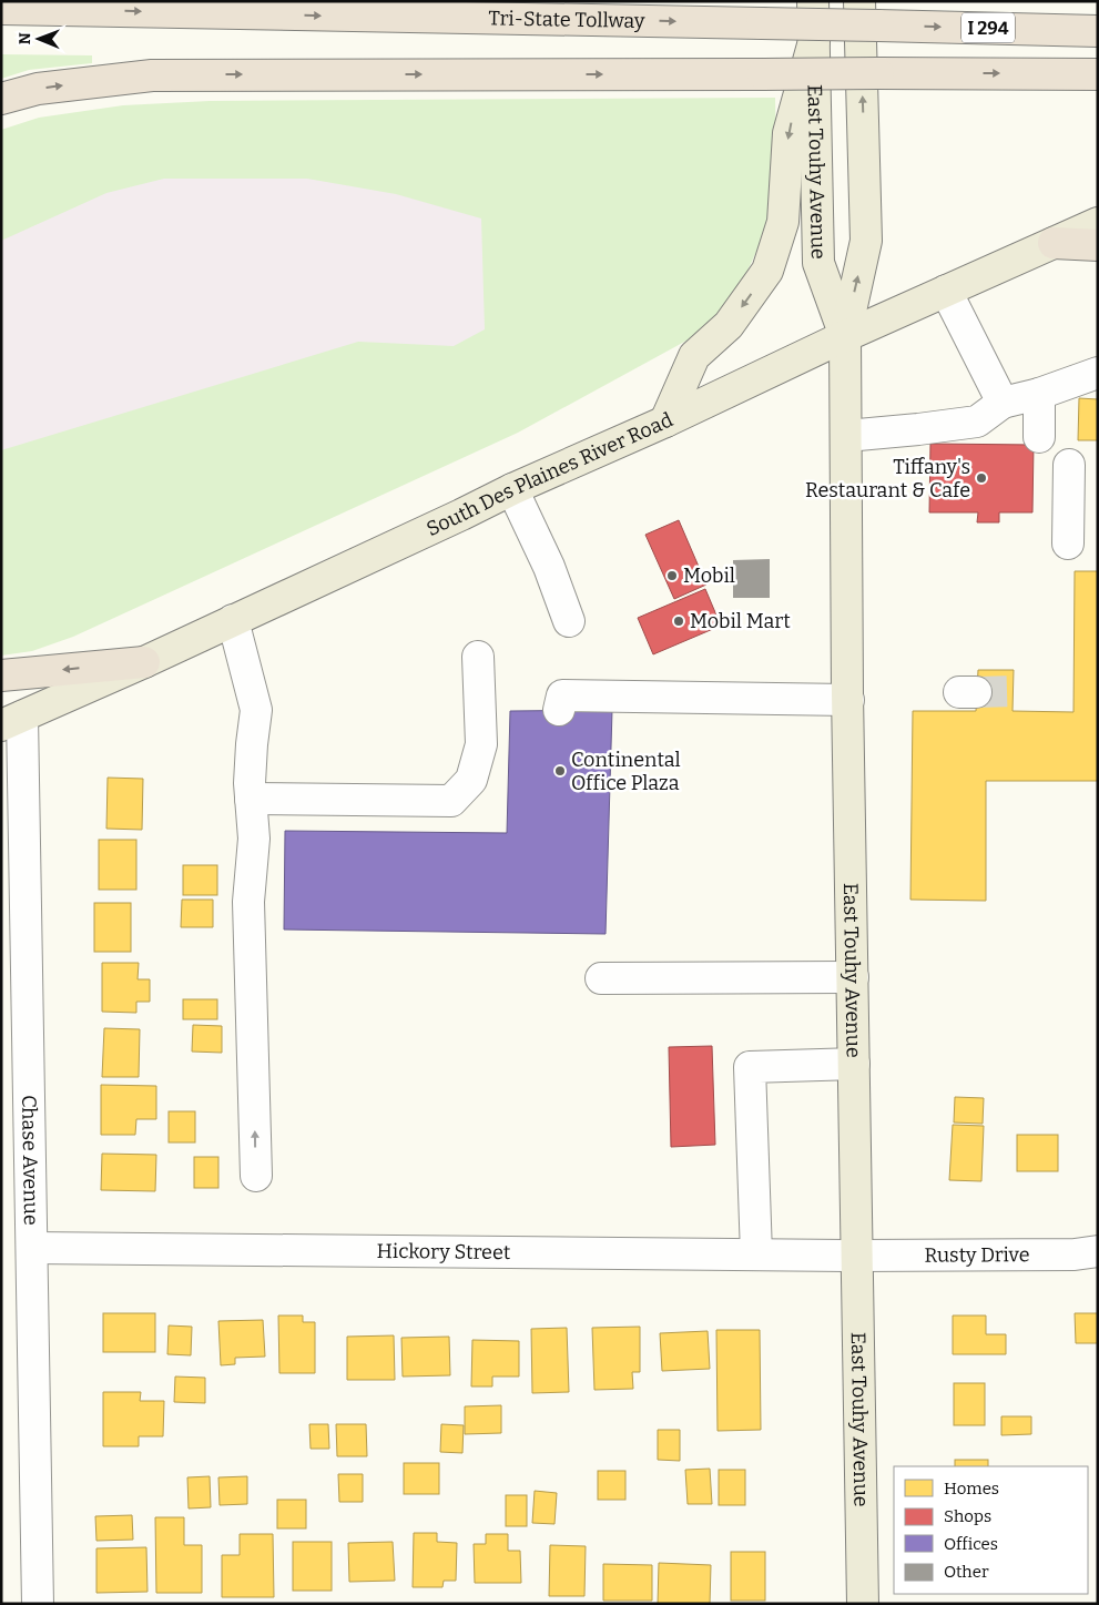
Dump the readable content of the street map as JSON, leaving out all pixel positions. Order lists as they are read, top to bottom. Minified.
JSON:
{"streets":{"highway":["Tri-State Tollway","I 294"],"main road":["East Touhy Avenue","South Des Plaines River Road"],"street":["Chase Avenue","Hickory Street","Rusty Drive"]},"crossings":[["East Touhy Avenue","South Des Plaines River Road"],["East Touhy Avenue","Hickory Street"],["East Touhy Avenue","Rusty Drive"],["South Des Plaines River Road","Chase Avenue"],["Chase Avenue","Hickory Street"],["Hickory Street","Rusty Drive"]],"places":["Tiffany's Restaurant & Cafe","Mobil","Mobil Mart","Continental Office Plaza"],"legend":["Homes","Shops","Offices","Other"],"north":"left"}
